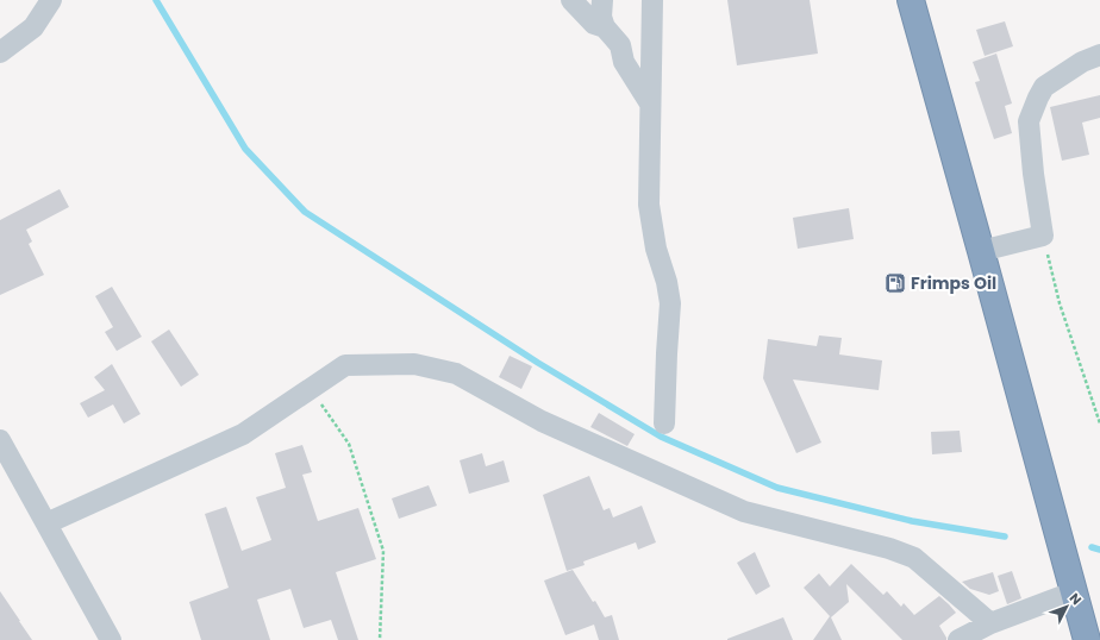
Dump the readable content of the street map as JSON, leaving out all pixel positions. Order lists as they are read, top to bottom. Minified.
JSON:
{"places":{"fuel station":["Frimps Oil"]},"north":"top right"}
